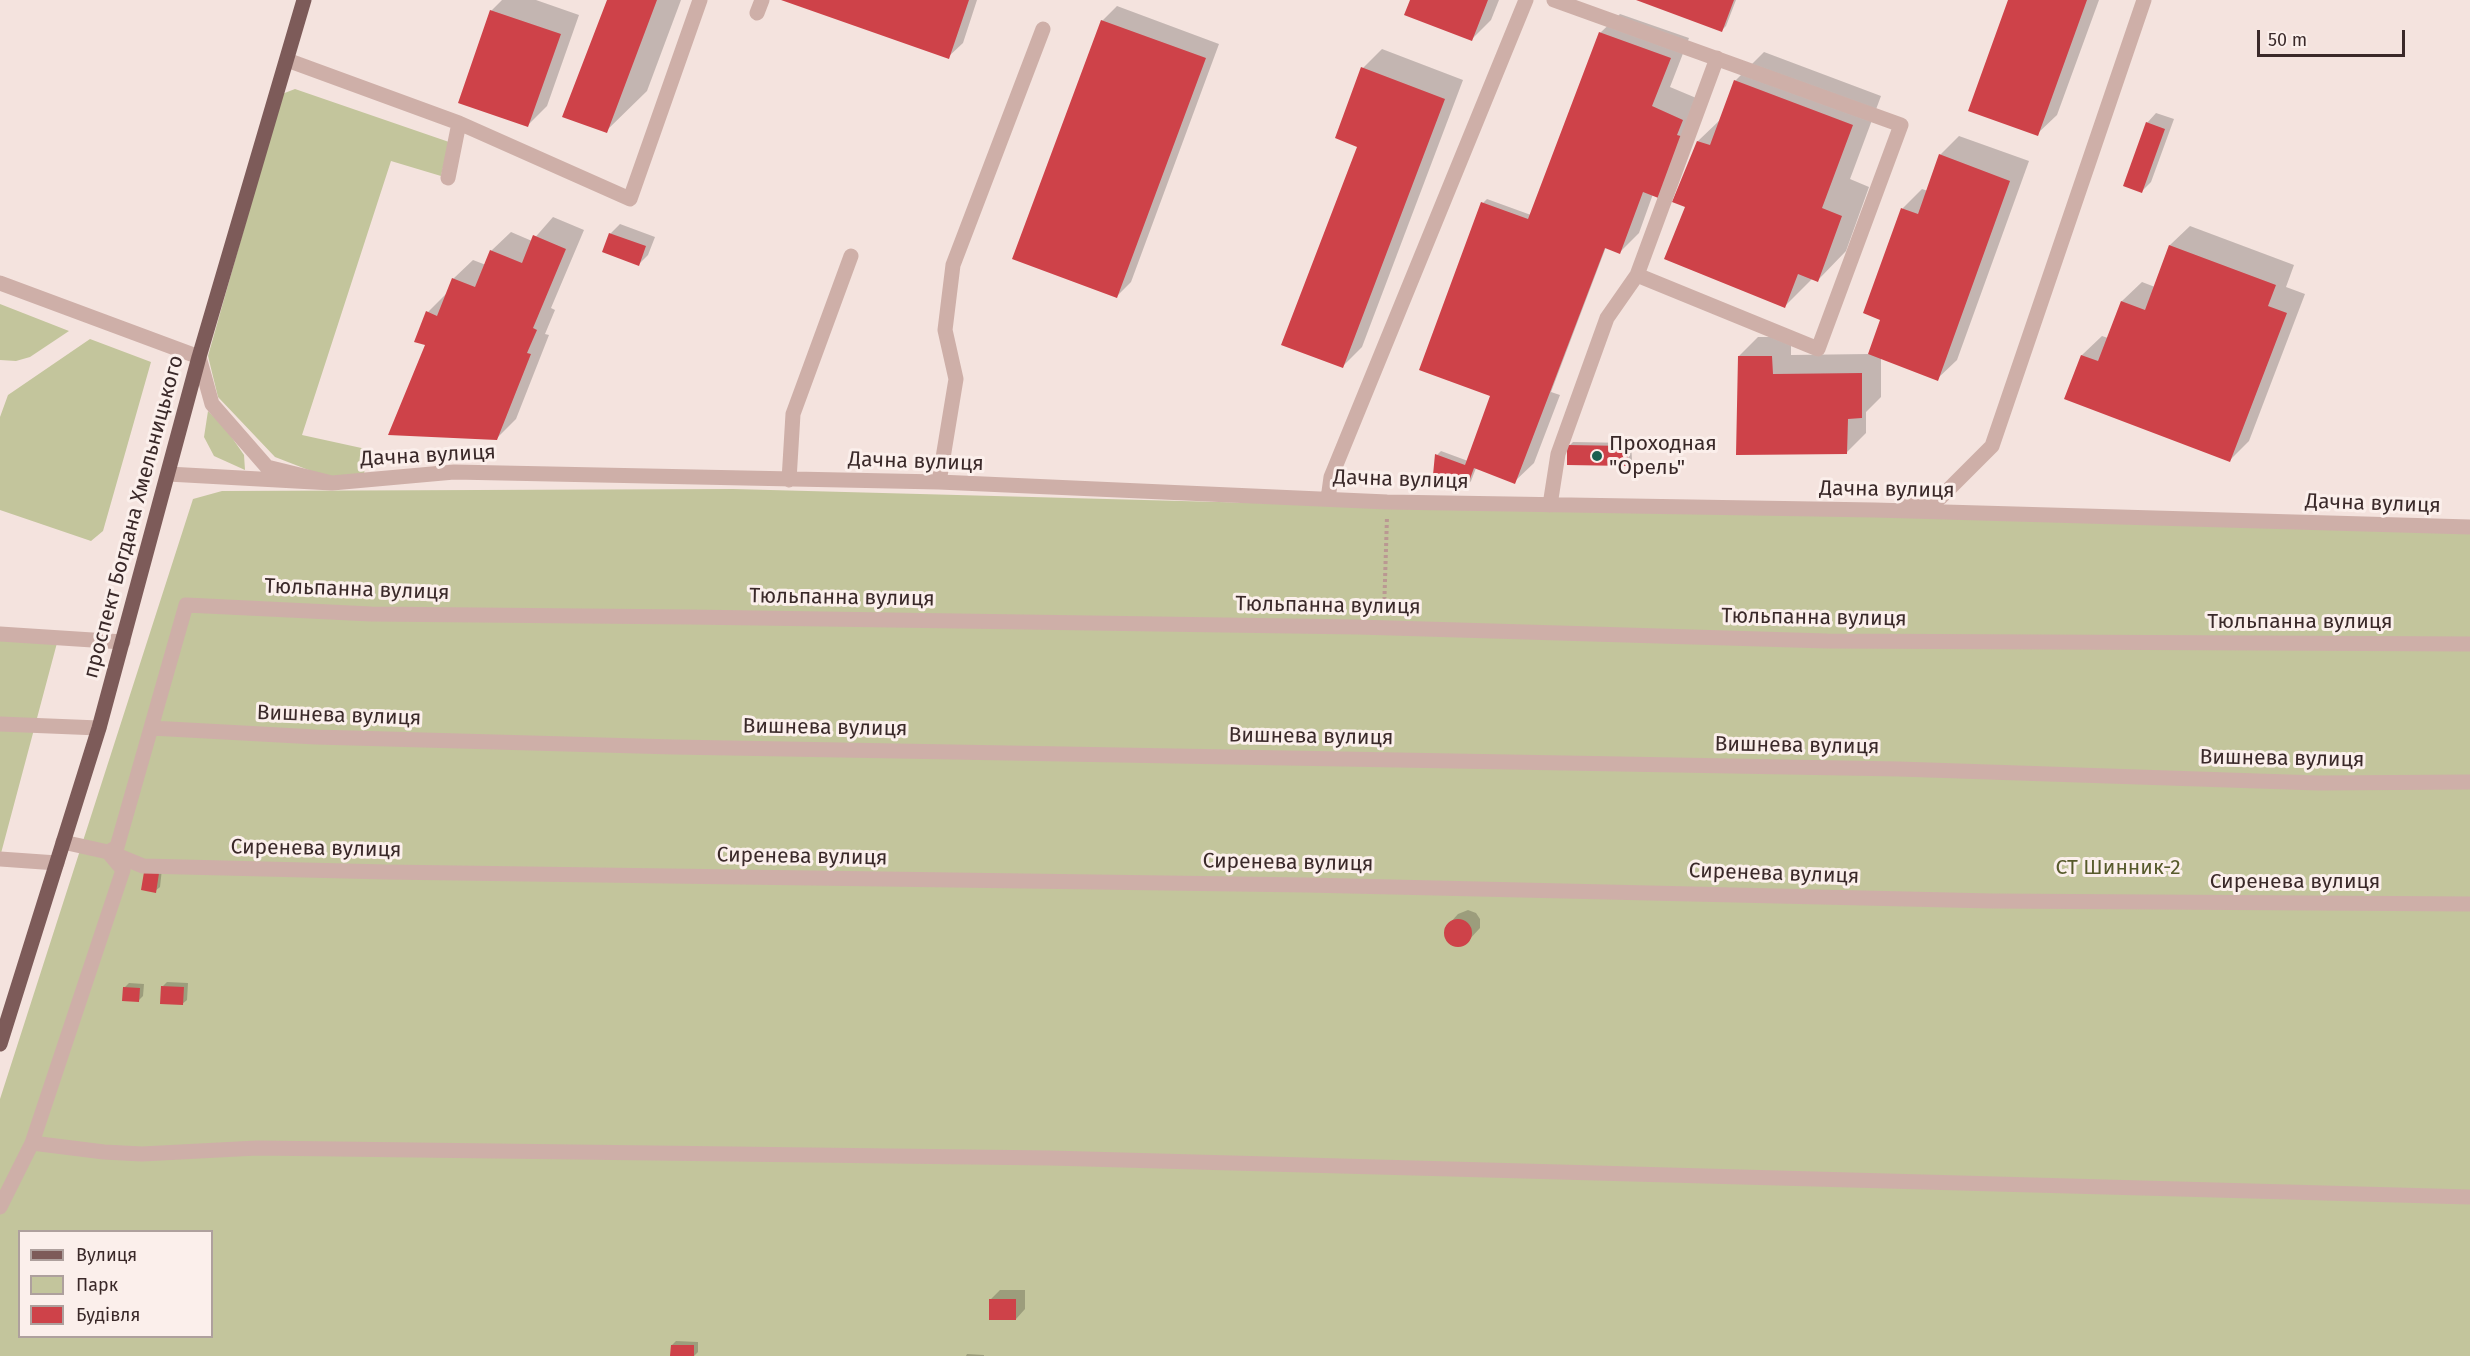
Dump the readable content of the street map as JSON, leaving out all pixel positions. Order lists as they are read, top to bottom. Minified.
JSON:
{"streets":{"main road":["проспект Богдана Хмельницького"],"street":["Дачна вулиця","Тюльпанна вулиця","Вишнева вулиця","Сиренева вулиця"]},"crossings":[["проспект Богдана Хмельницького","Сиренева вулиця"],["Тюльпанна вулиця","Вишнева вулиця"]],"parks":["СТ Шинник-2"],"places":["Проходная \"Орель\""],"legend":["Вулиця","Парк","Будівля"],"scale_bar":"50 m"}
